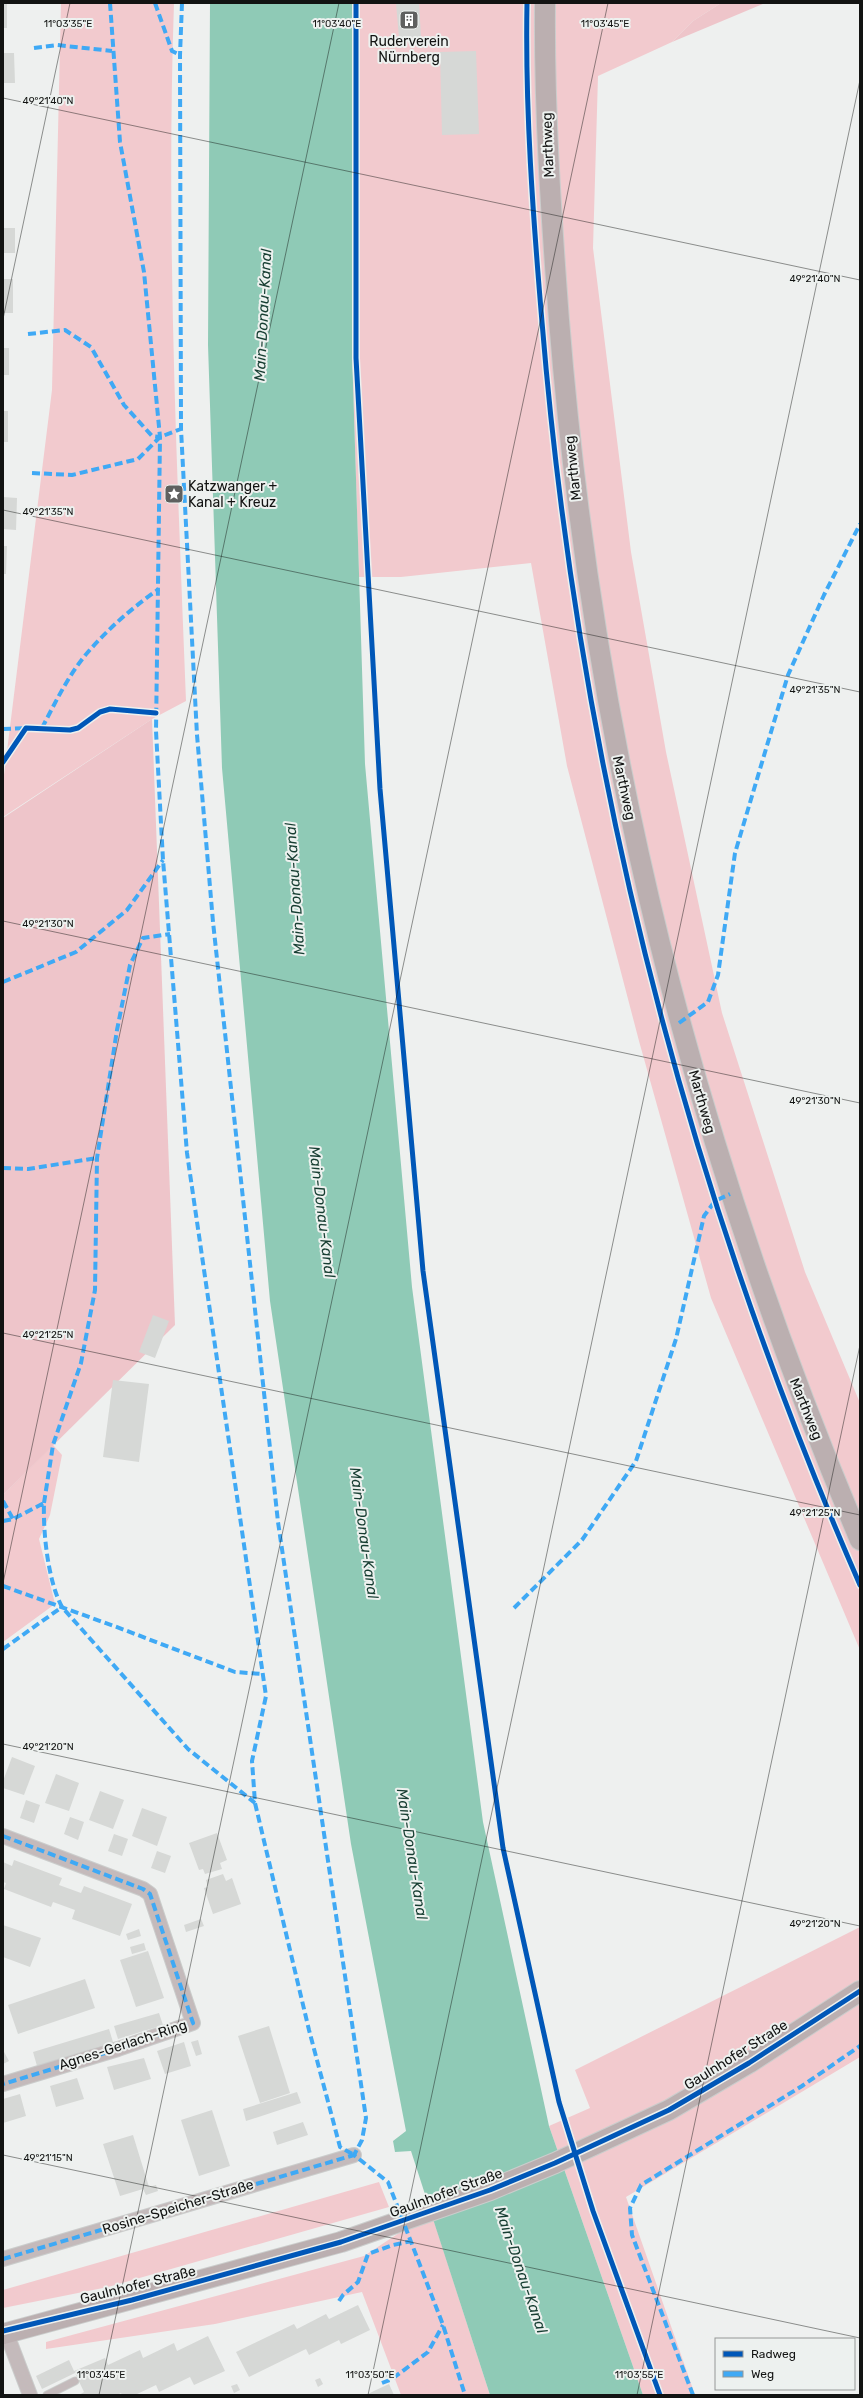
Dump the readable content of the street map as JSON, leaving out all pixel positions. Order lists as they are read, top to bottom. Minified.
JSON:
{"streets":{"main road":["Marthweg","Gaulnhofer Straße"],"street":["Agnes-Gerlach-Ring","Rosine-Speicher-Straße"]},"water":["Main-Donau-Kanal"],"places":{"building":["Ruderverein Nürnberg"],"place":["Katzwanger + Kanal + Kreuz"]},"legend":["Radweg","Weg"],"coordinates":["11°03'35\"E","11°03'40\"E","11°03'45\"E","49°21'40\"N","49°21'35\"N","49°21'30\"N","49°21'25\"N","49°21'20\"N","49°21'15\"N","11°03'50\"E","11°03'55\"E"]}
